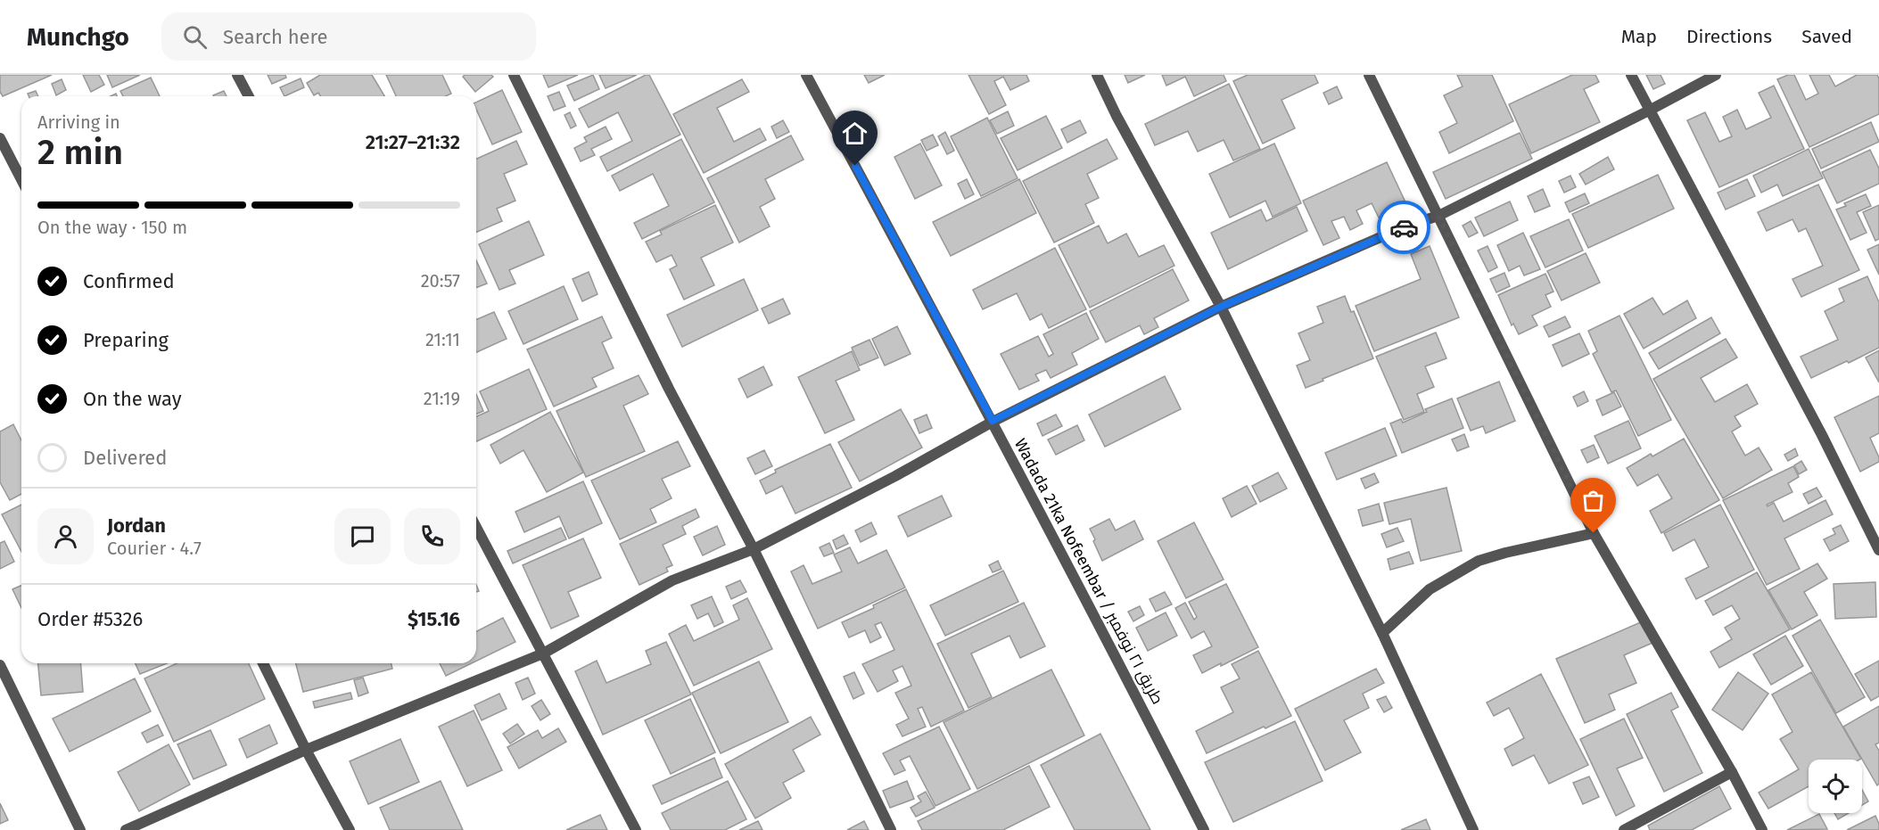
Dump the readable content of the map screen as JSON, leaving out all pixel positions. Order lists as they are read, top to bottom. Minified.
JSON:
{"streets":{"street":["Wadada 21ka Nofeembar / طريق ٢١ نوفمبر"]},"page":{"header":"Munchgo","search":"Search here","nav":["Map","Directions","Saved"],"heading":["2 min","Arriving in","21:27–21:32"],"panel":["Jordan","Courier · 4.7","Order #5326","$15.16"],"bar":"On the way · 150 m","list":[["Confirmed","20:57"],["Preparing","21:11"],["On the way","21:19"],"Delivered"]}}
